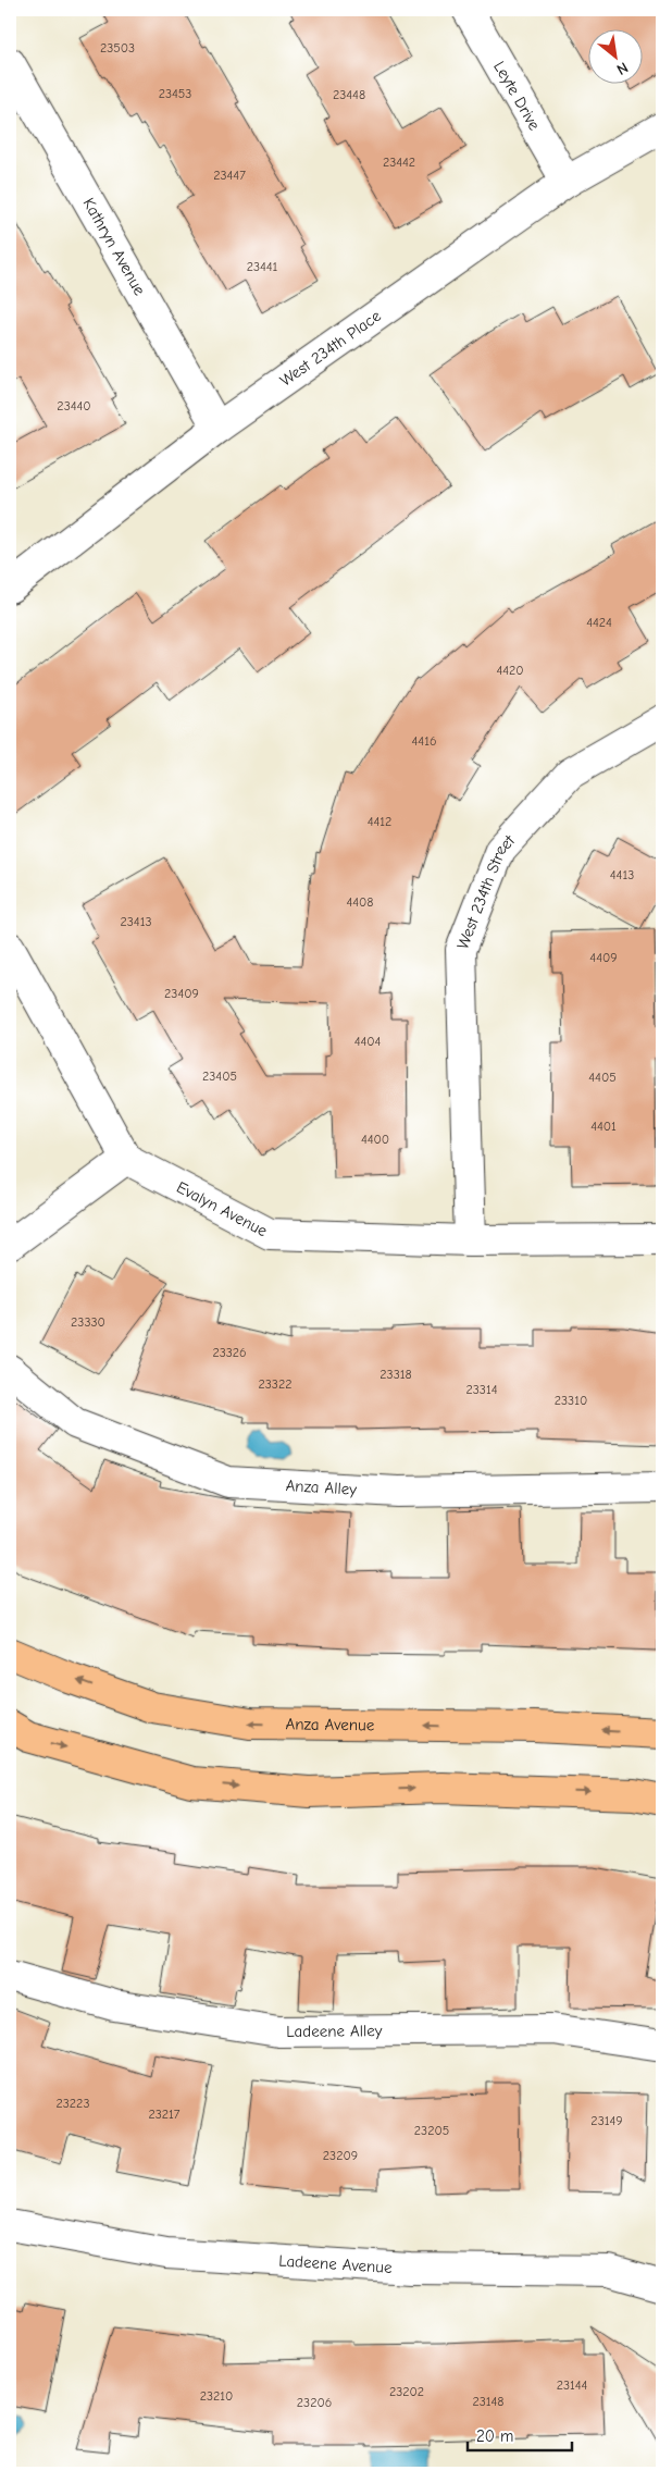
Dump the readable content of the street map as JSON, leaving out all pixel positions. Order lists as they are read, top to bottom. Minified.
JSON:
{"streets":{"main road":["Anza Avenue"],"street":["Leyte Drive","Kathryn Avenue","West 234th Place","West 234th Street","Evalyn Avenue","Anza Alley","Ladeene Alley","Ladeene Avenue"]},"crossings":[["Leyte Drive","West 234th Place"],["Kathryn Avenue","West 234th Place"],["West 234th Street","Evalyn Avenue"]],"house_numbers":["23503","23453","23448","23442","23447","23441","23440","4424","4420","4416","4412","4413","4408","23413","4409","23409","4404","23405","4405","4401","4400","23330","23326","23318","23322","23314","23310","23223","23217","23149","23205","23209","23144","23202","23210","23148","23206"],"scale_bar":"20 m","north":"bottom right"}
